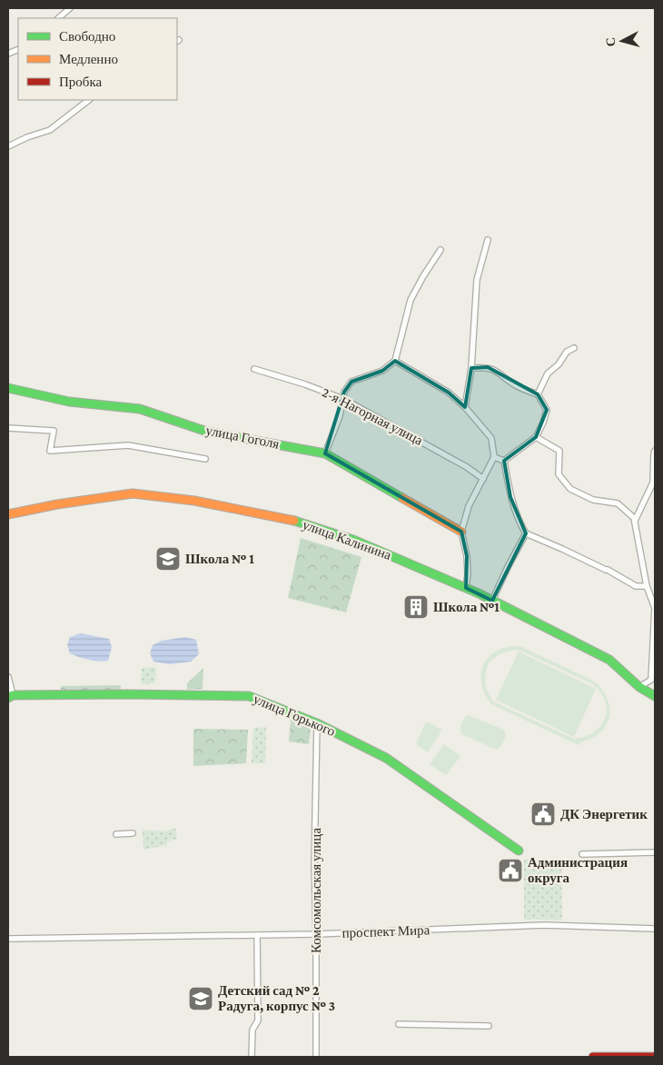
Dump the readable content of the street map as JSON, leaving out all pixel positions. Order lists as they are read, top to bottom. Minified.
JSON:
{"streets":{"street":["2-я Нагорная улица","улица Гоголя","улица Калинина","улица Горького","Комсомольская улица","проспект Мира"]},"crossings":[["улица Горького","Комсомольская улица"],["Комсомольская улица","проспект Мира"]],"places":{"school or university":["Школа № 1","Детский сад № 2 Радуга, корпус № 3"],"building":["Школа №1"],"public building":["ДК Энергетик","Администрация округа"]},"legend":["Свободно","Медленно","Пробка"],"north":"left"}
